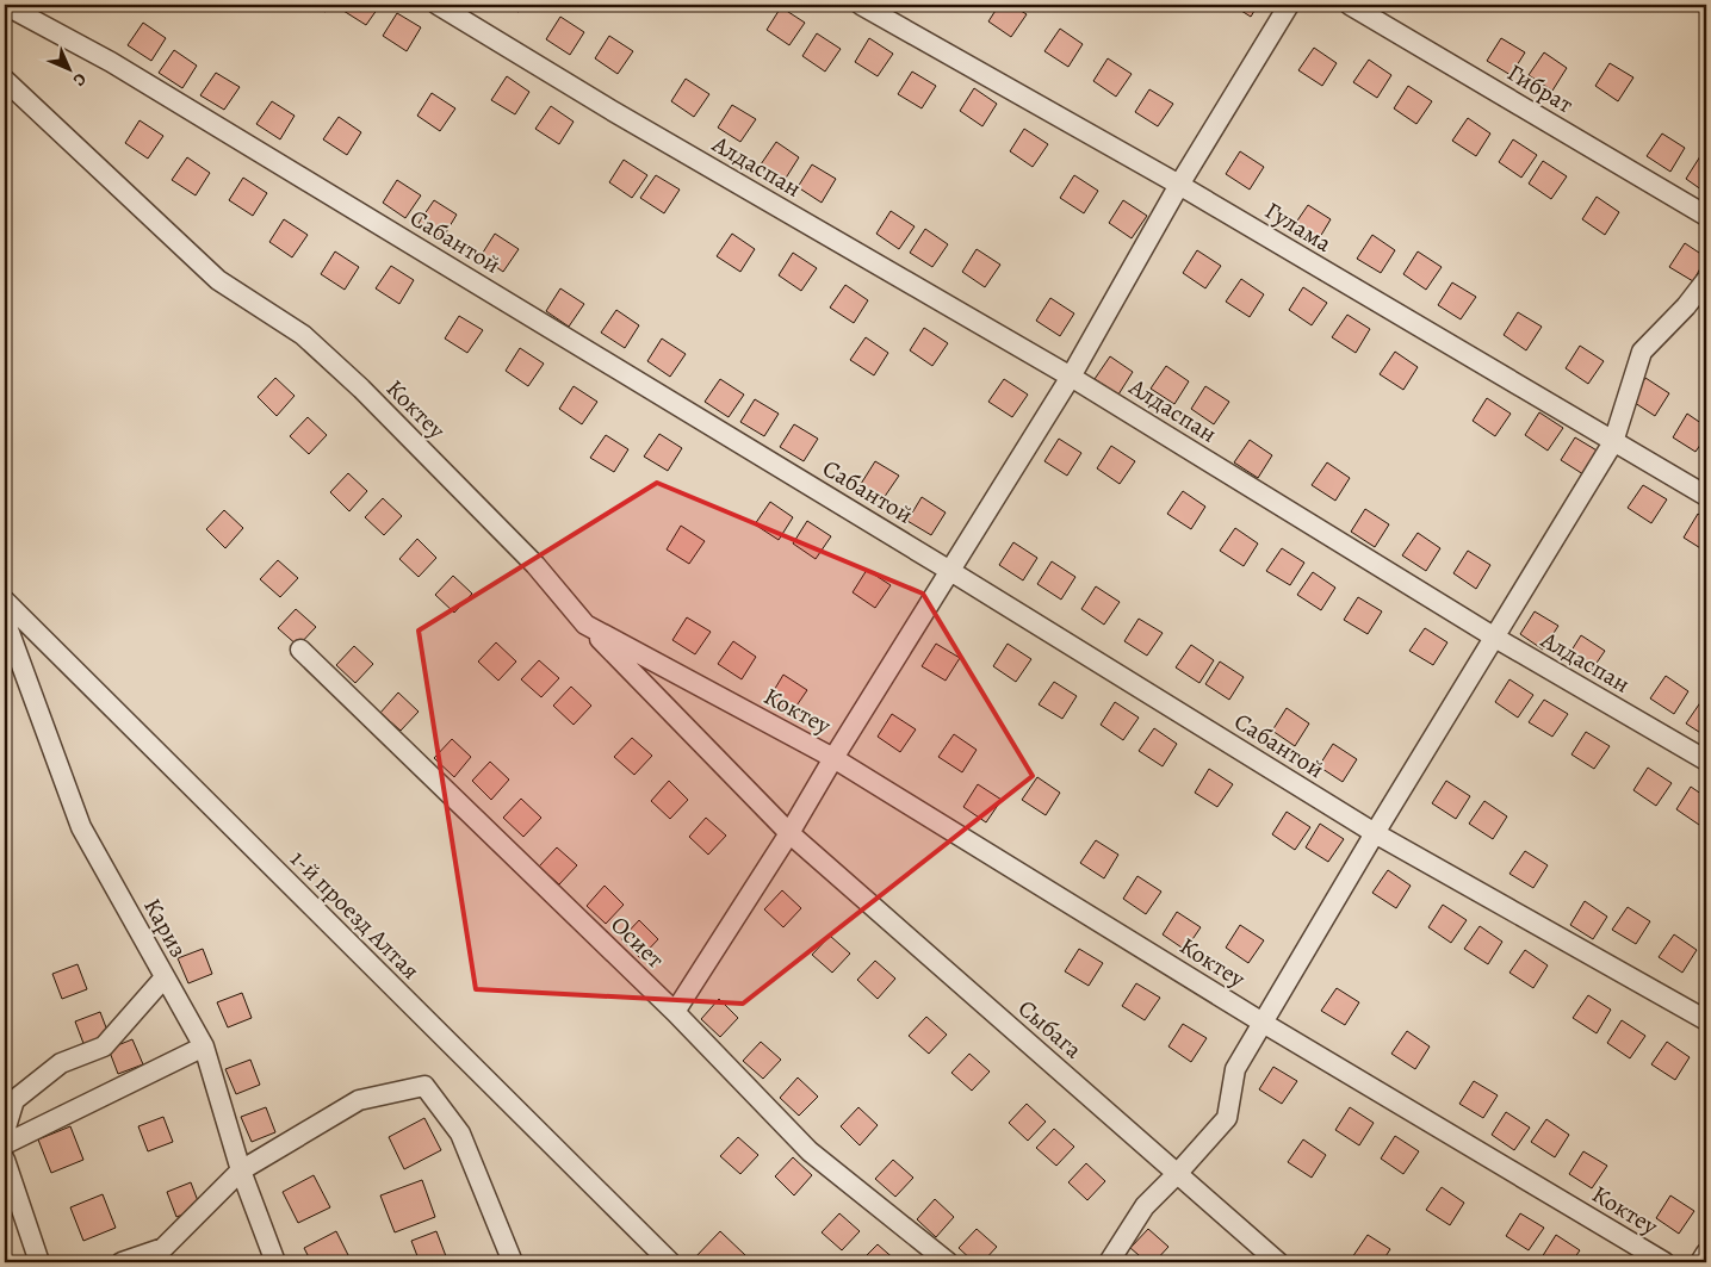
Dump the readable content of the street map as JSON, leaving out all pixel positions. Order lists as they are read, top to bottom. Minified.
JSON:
{"streets":{"street":["Гибрат","Алдаспан","Гулама","Сабантой","Коктеу","1-й проезд Алтая","Кариз","Осиет","Сыбага"]},"crossings":[["Коктеу","Сыбага"]],"north":"bottom right"}
